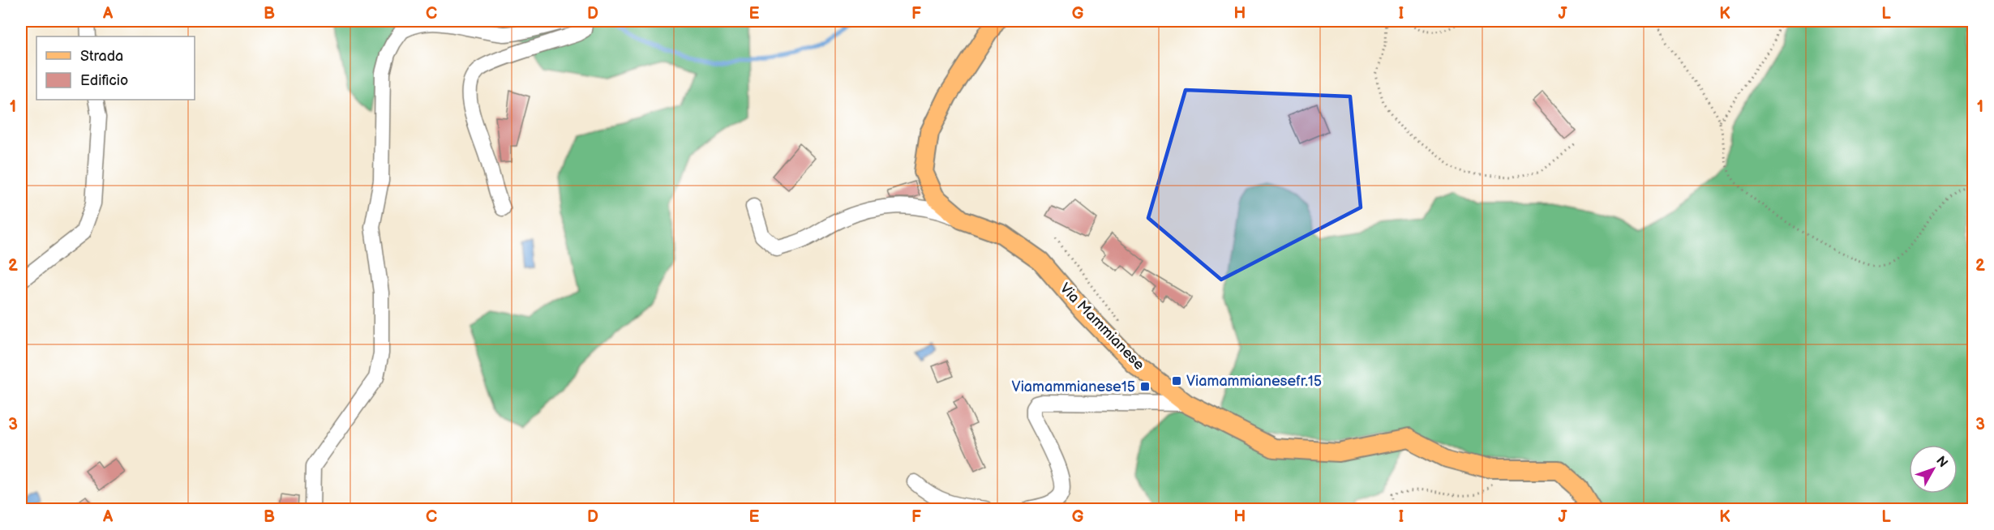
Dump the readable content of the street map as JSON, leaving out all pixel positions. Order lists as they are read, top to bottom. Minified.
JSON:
{"streets":{"main road":["Via Mammianese"]},"places":{"transit":["Viamammianesefr.15","Viamammianese15"]},"legend":["Strada","Edificio"],"north":"top right","grid":{"columns":["A","B","C","D","E","F","G","H","I","J","K","L"],"rows":["1","2","3"]}}
